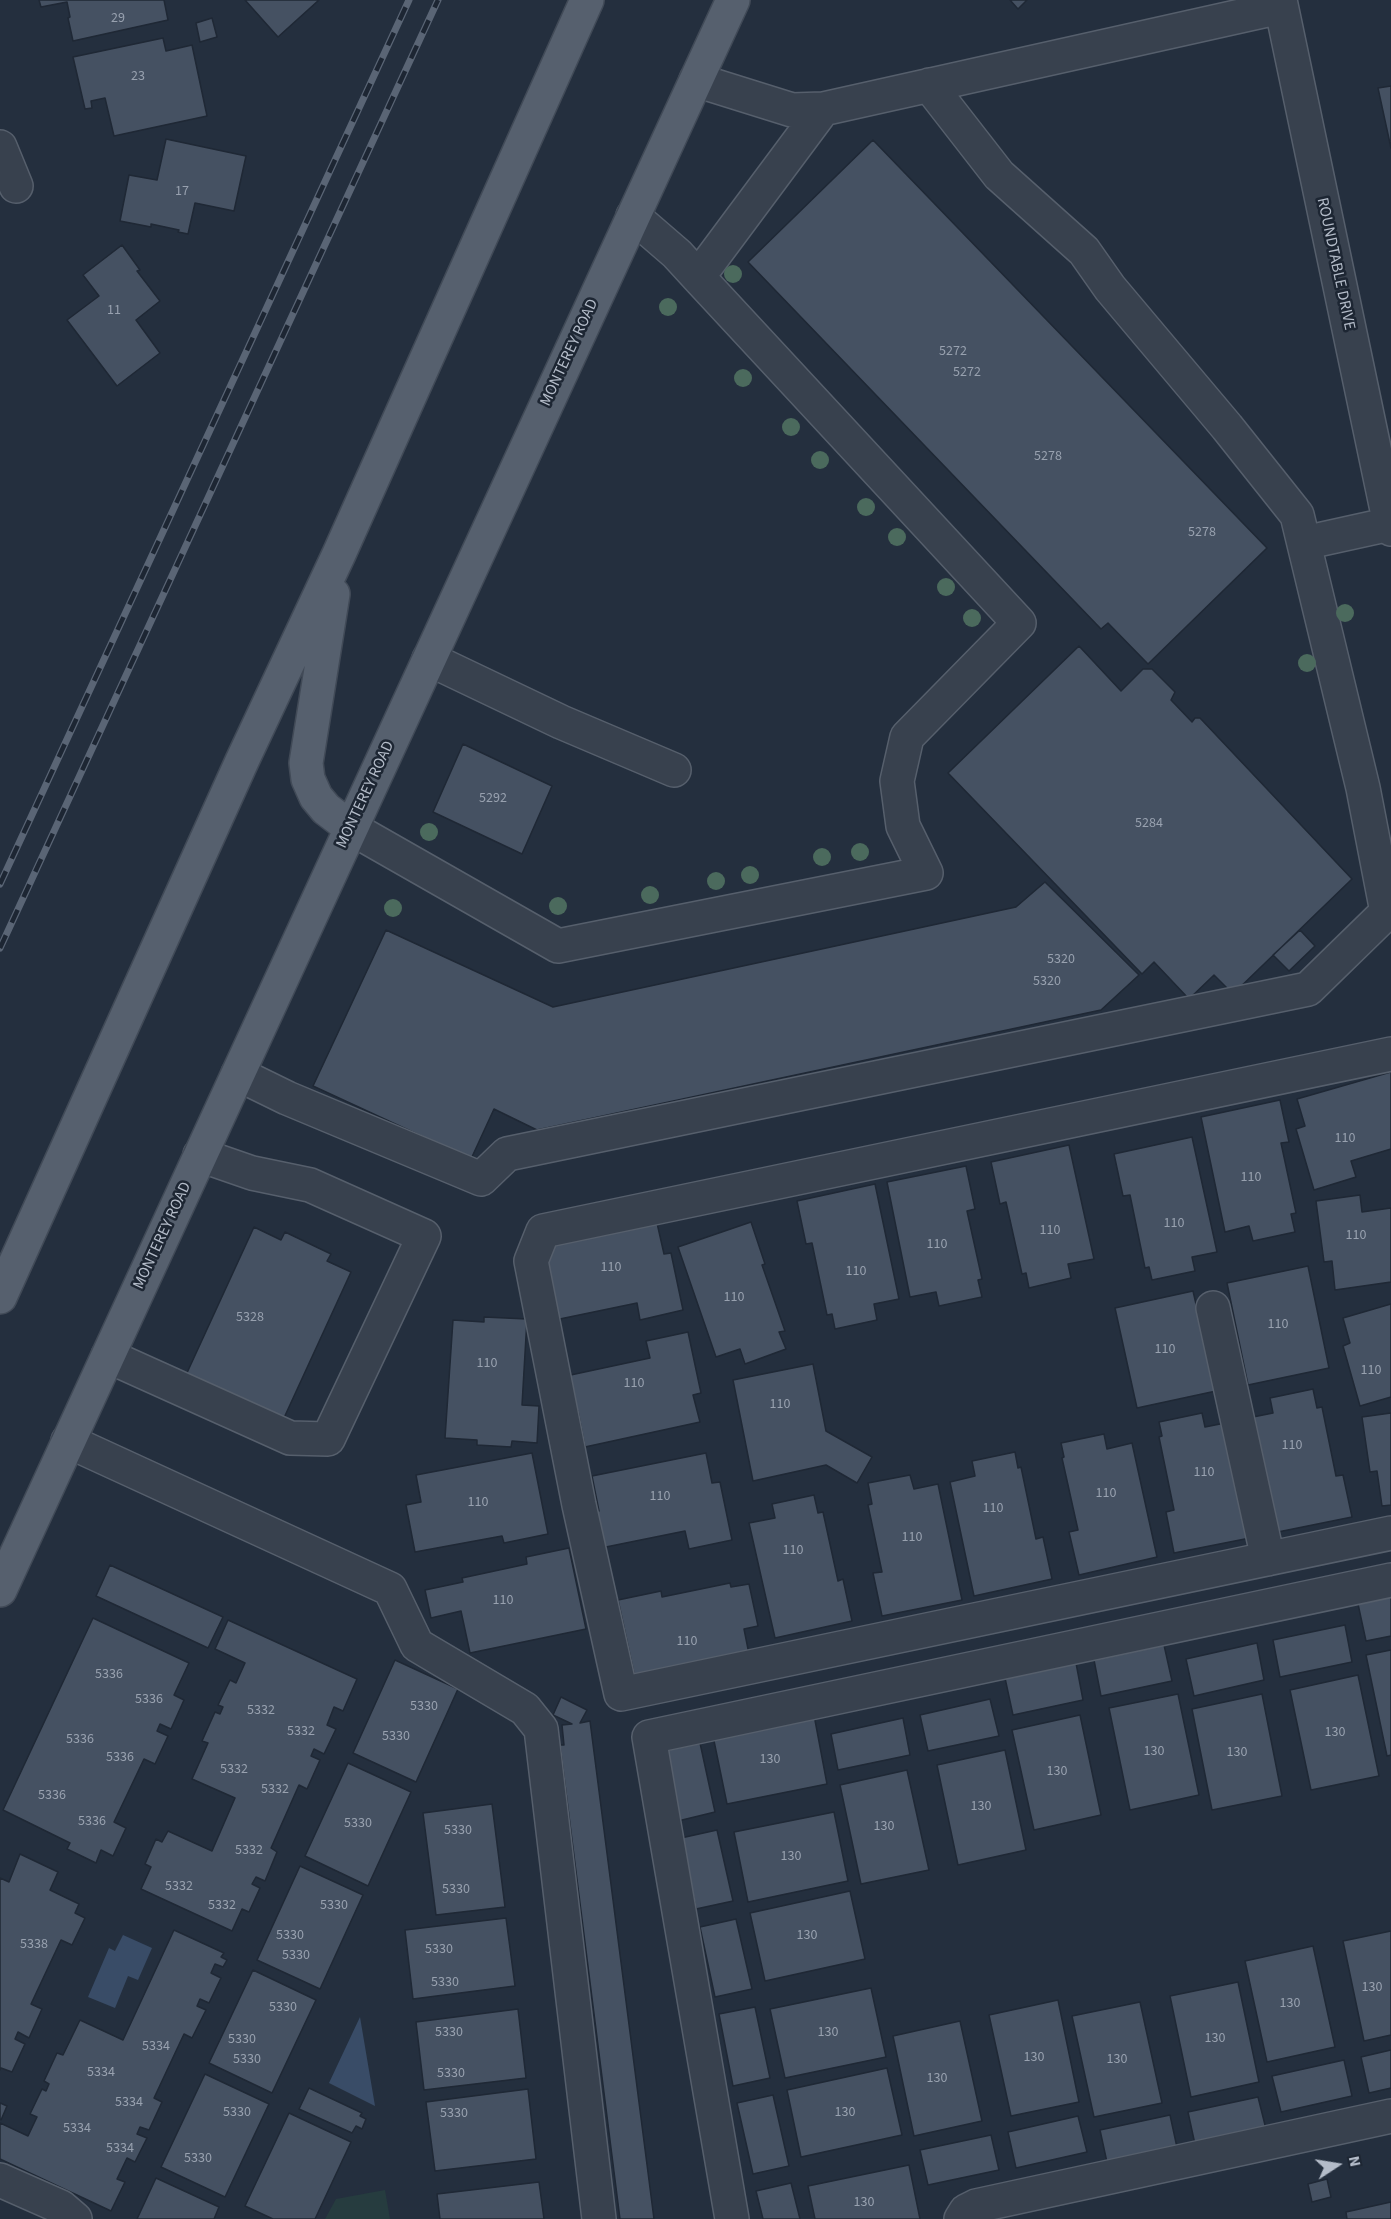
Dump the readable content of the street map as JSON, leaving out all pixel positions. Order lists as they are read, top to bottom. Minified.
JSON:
{"streets":{"main road":["MONTEREY ROAD"],"street":["ROUNDTABLE DRIVE"]},"house_numbers":["29","23","17","11","5272","5272","5278","5278","5292","5284","5320","5320","110","110","110","110","110","110","110","110","110","5328","110","110","110","110","110","110","110","110","110","110","110","110","110","110","110","110","5336","5336","5330","5332","5332","130","5330","5336","130","130","5336","130","5332","130","5332","5336","130","5336","5330","130","5330","5332","130","5332","5330","5332","5330","5330","130","5338","5330","5330","5330","130","130","5330","5330","130","130","5330","5334","130","5330","130","5334","5330","130","5334","5330","130","5330","5334","5334","5330","130"],"north":"right"}
